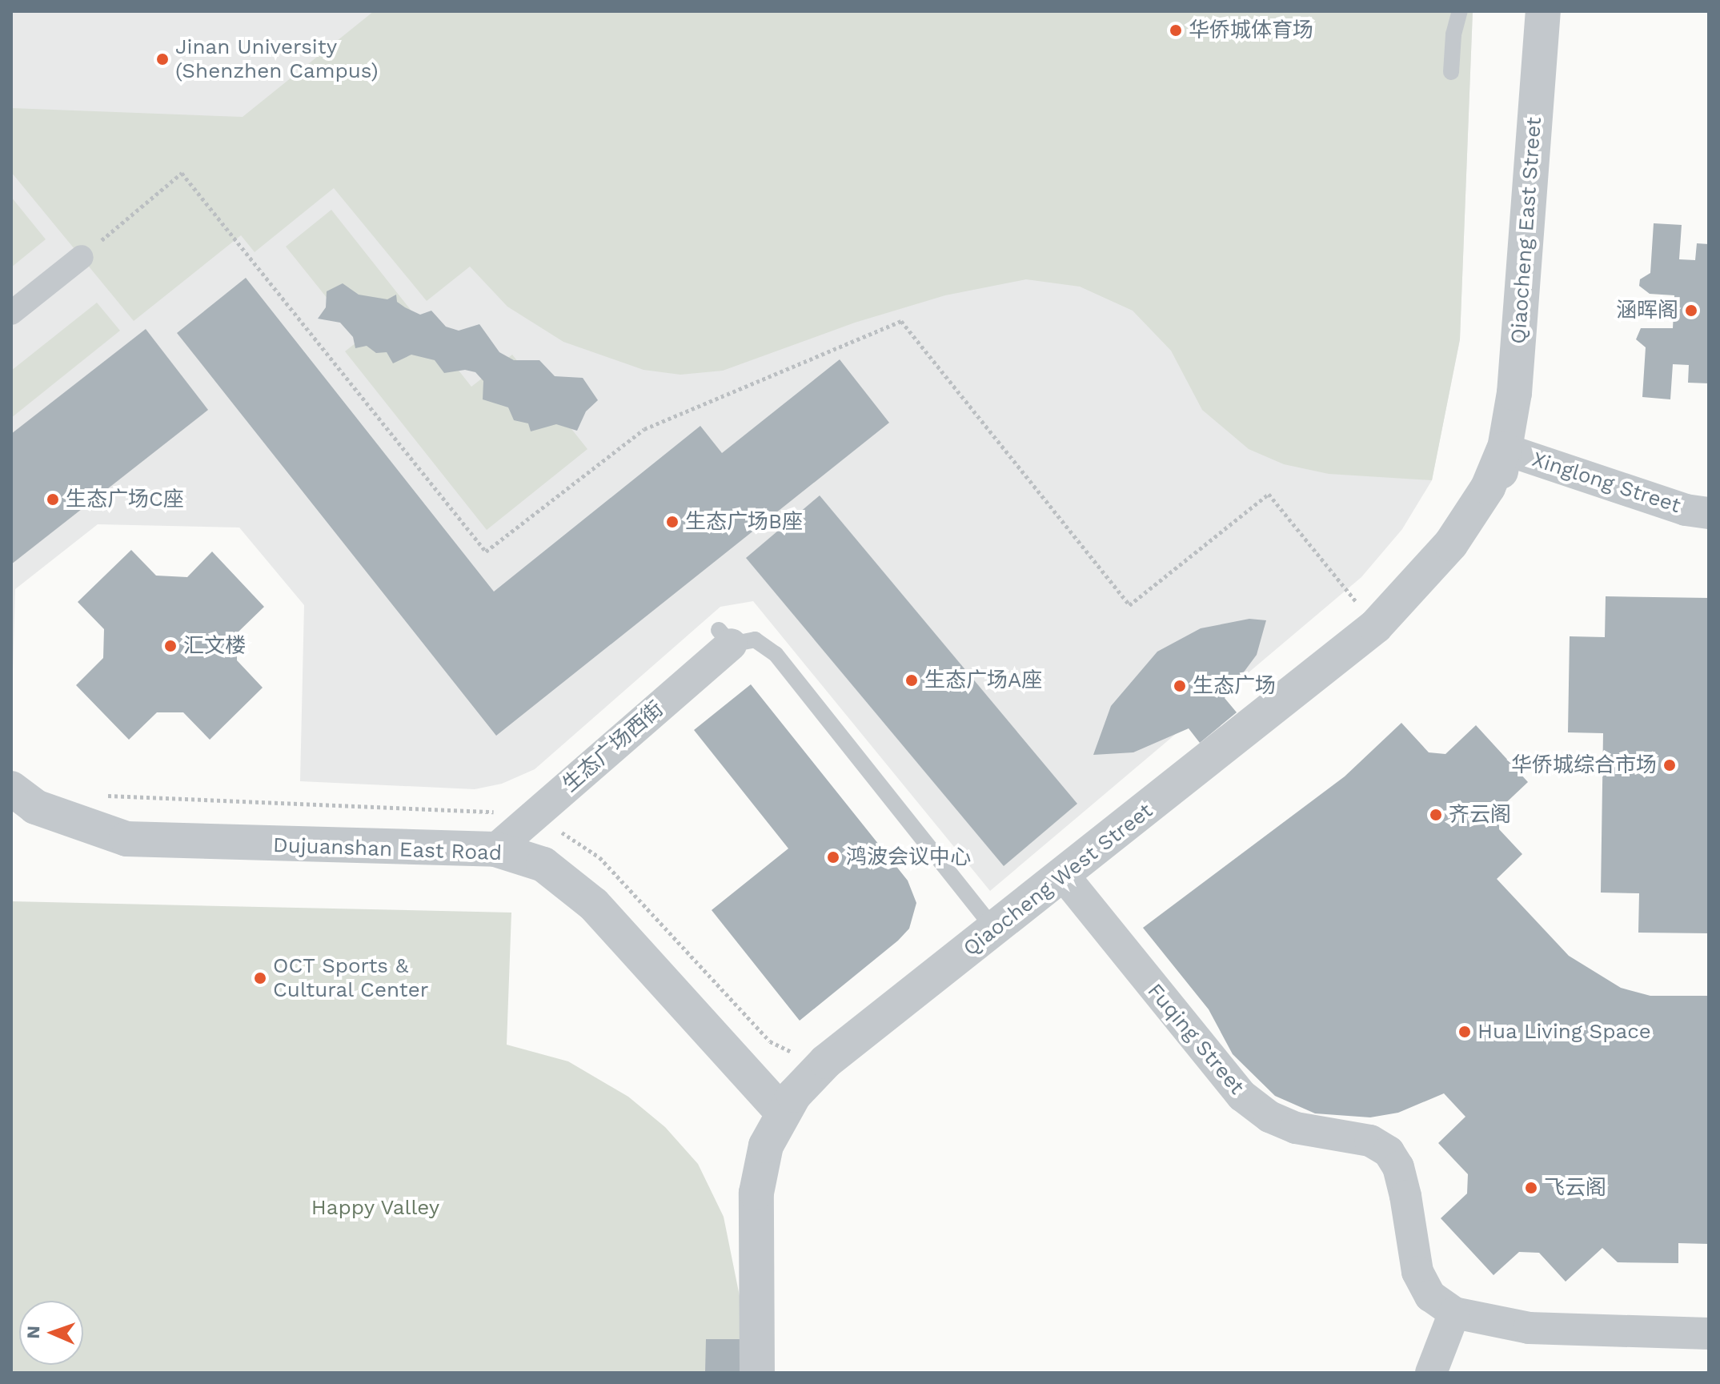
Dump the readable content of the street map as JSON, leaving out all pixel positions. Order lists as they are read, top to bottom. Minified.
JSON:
{"streets":{"street":["Qiaocheng East Street","Xinglong Street","生态广场西街","Dujuanshan East Road","Qiaocheng West Street","Fuqing Street"]},"crossings":[["Qiaocheng East Street","Xinglong Street"],["Qiaocheng East Street","Qiaocheng West Street"],["Xinglong Street","Qiaocheng West Street"],["生态广场西街","Dujuanshan East Road"],["Dujuanshan East Road","Qiaocheng West Street"],["Qiaocheng West Street","Fuqing Street"]],"parks":["Happy Valley"],"places":["华侨城体育场","Jinan University (Shenzhen Campus)","涵晖阁","生态广场C座","生态广场B座","汇文楼","生态广场A座","生态广场","华侨城综合市场","齐云阁","鸿波会议中心","OCT Sports & Cultural Center","Hua Living Space","飞云阁"],"north":"left"}
